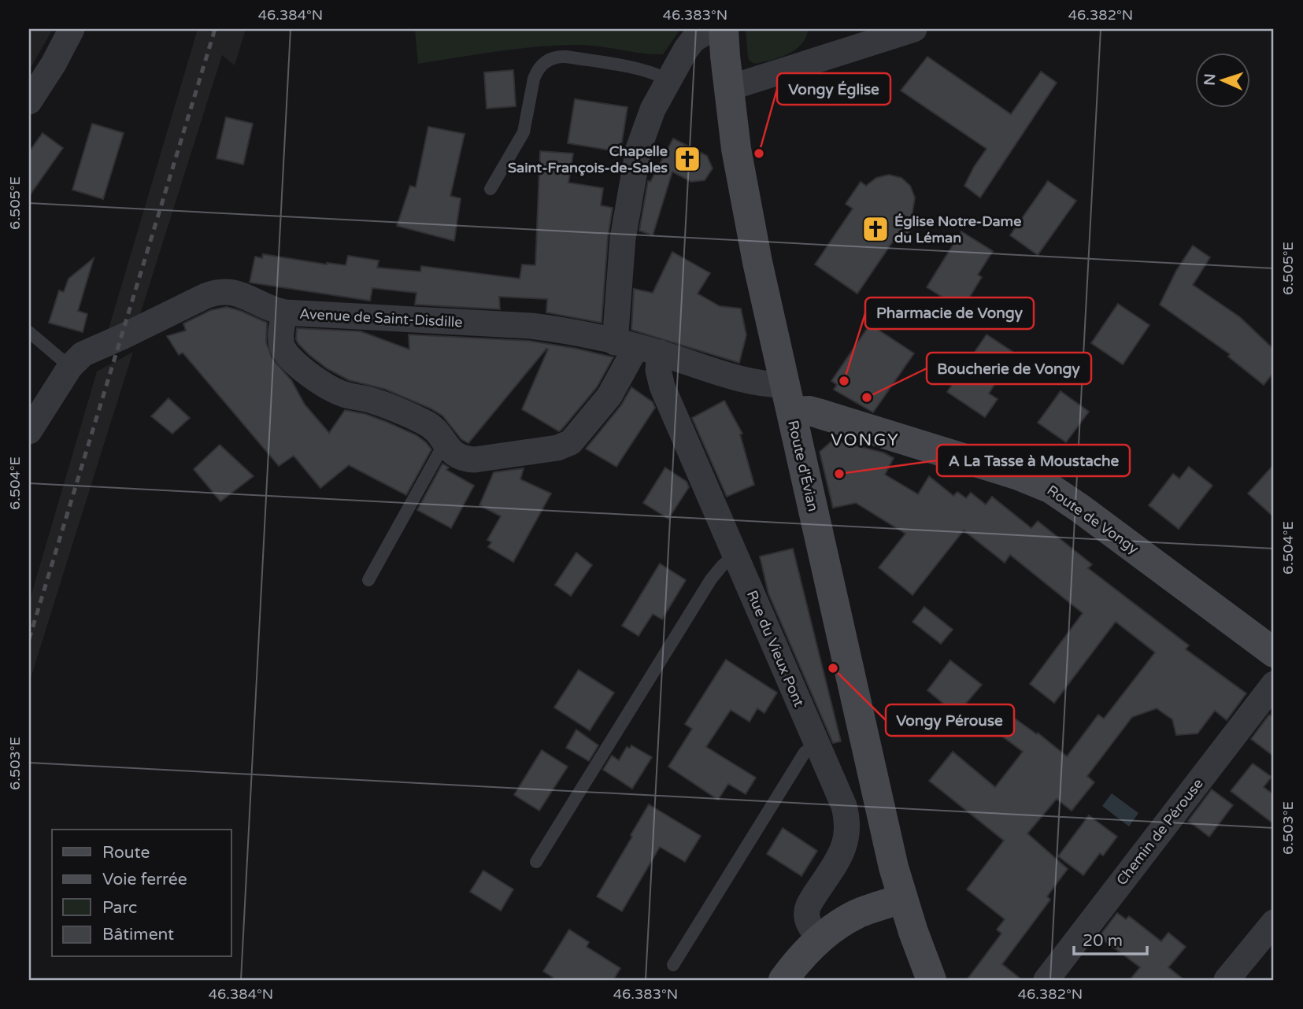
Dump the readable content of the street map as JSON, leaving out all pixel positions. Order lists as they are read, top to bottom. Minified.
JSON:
{"streets":{"street":["Avenue de Saint-Disdille","Route d'Évian","Route de Vongy","Rue du Vieux Pont","Chemin de Pérouse"]},"crossings":[["Avenue de Saint-Disdille","Route d'Évian"],["Avenue de Saint-Disdille","Route de Vongy"],["Avenue de Saint-Disdille","Rue du Vieux Pont"],["Route d'Évian","Route de Vongy"]],"districts":["VONGY"],"places":{"other":["Vongy Église","Pharmacie de Vongy","Boucherie de Vongy","A La Tasse à Moustache","Vongy Pérouse"],"church":["Chapelle Saint-François-de-Sales","Église Notre-Dame du Léman"]},"legend":["Route","Voie ferrée","Parc","Bâtiment"],"scale_bar":"20 m","north":"left","coordinates":["46.384°N","46.383°N","46.382°N","6.505°E","6.504°E","6.503°E"]}
